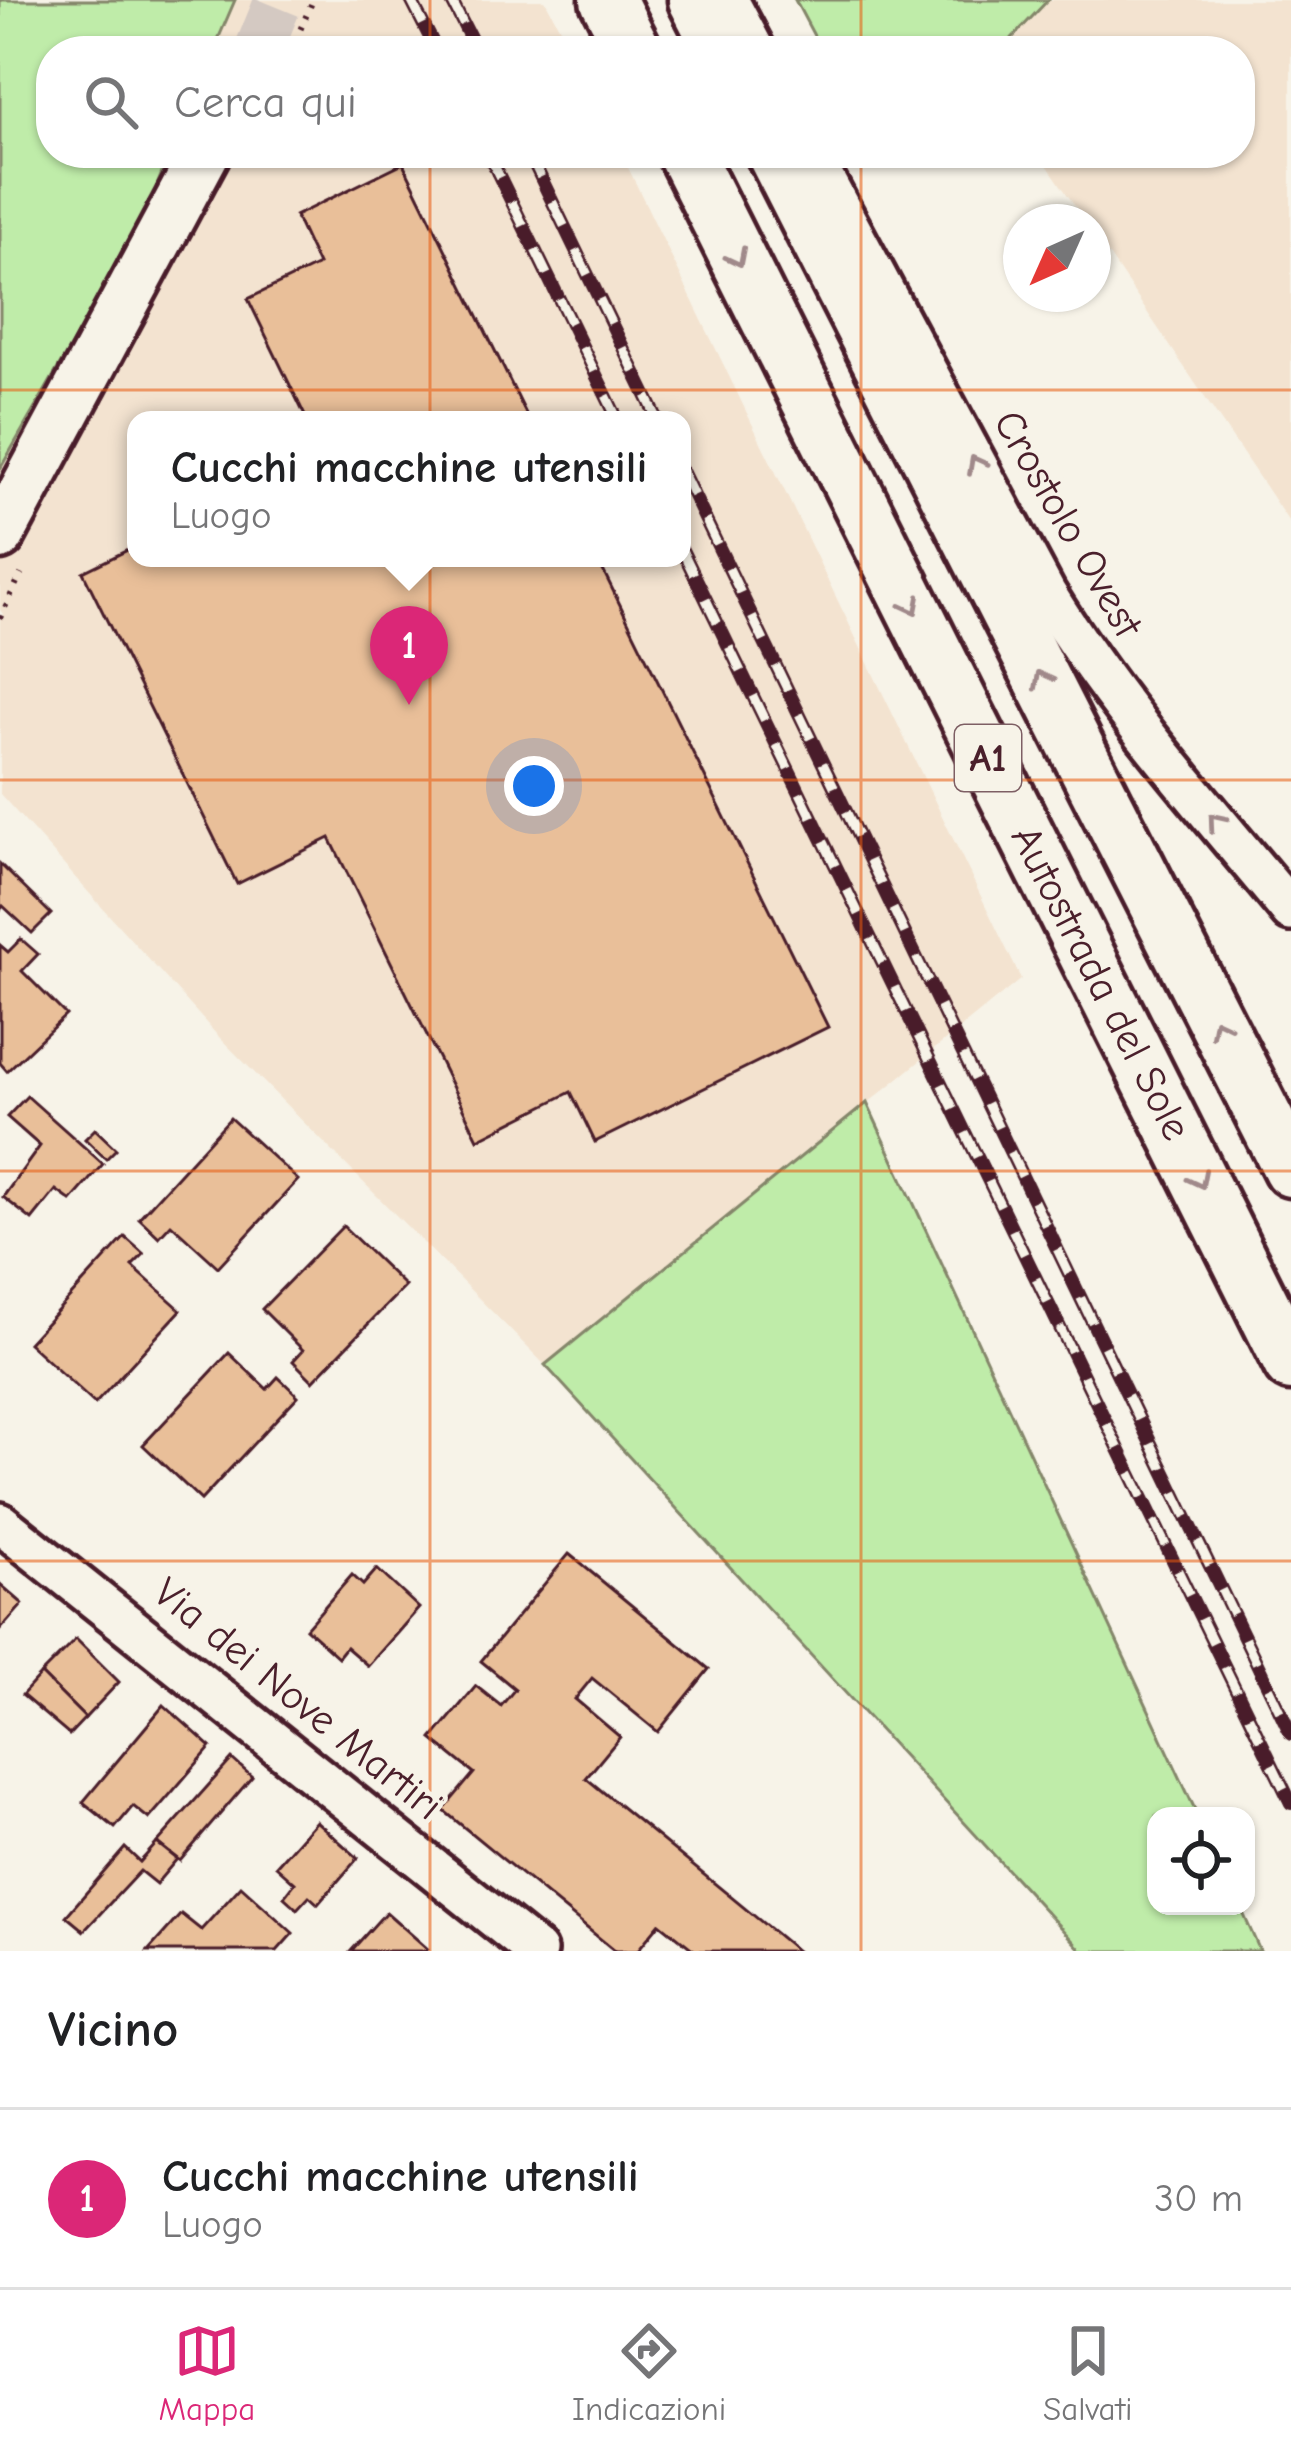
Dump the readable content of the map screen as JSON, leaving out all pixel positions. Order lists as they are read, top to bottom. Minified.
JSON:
{"streets":{"highway":["A1","Autostrada del Sole"],"street":["Crostolo Ovest","Via dei Nove Martiri"]},"one_way":["Crostolo Ovest"],"north":"bottom left","page":{"search":"Cerca qui","popup":["Cucchi macchine utensili","Luogo"],"pins":"1","heading":"Vicino","list":[{"mark":"1","name":"Cucchi macchine utensili","note":"Luogo","value":"30 m"}],"nav":["Mappa","Indicazioni","Salvati"]}}
